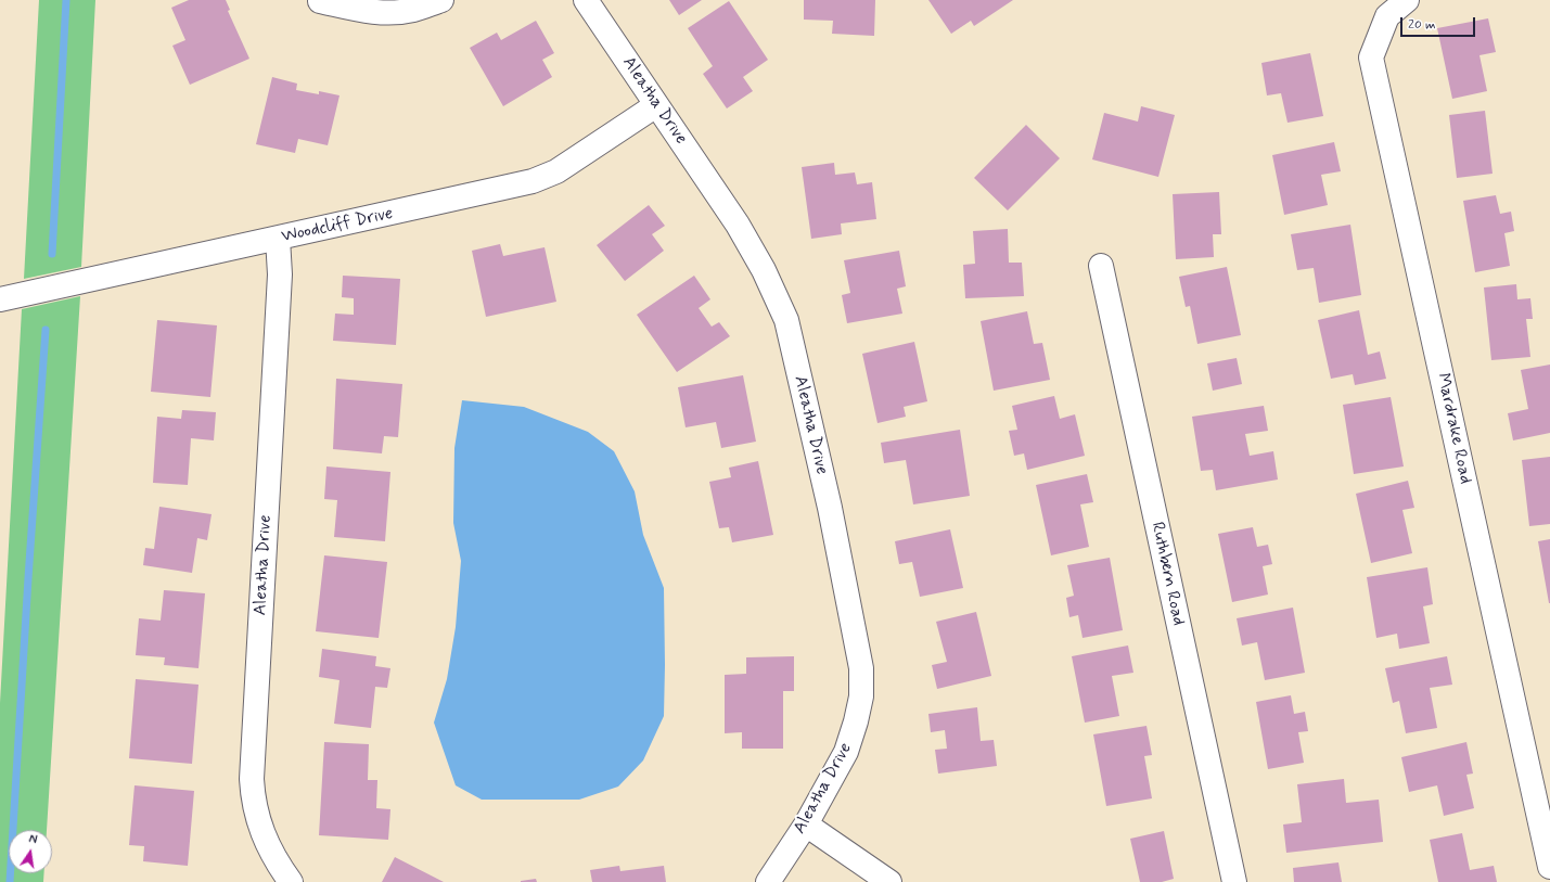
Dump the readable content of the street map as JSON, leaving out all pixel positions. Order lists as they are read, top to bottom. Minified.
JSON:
{"streets":{"street":["Aleatha Drive","Woodcliff Drive","Mardrake Road","Ruthbern Road"]},"crossings":[["Aleatha Drive","Woodcliff Drive"]],"scale_bar":"20 m","north":"top"}
